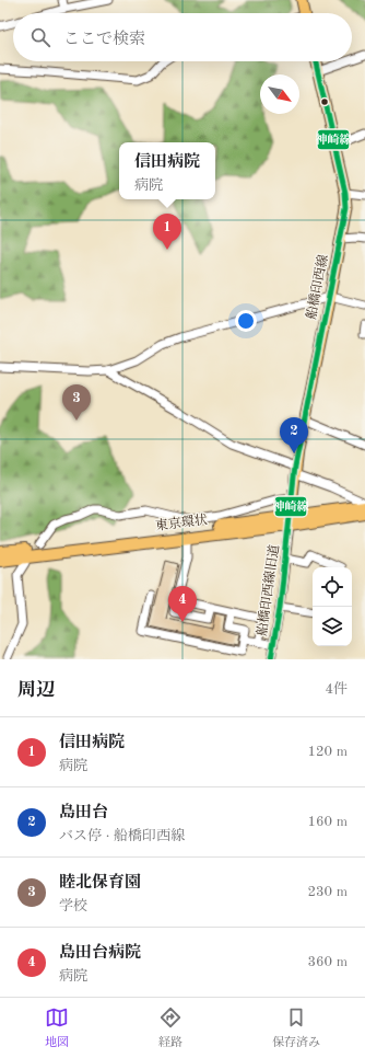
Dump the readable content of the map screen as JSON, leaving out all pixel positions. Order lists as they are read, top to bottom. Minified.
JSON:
{"streets":{"highway":["東京環状"],"main road":["船橋印西線"],"street":["船橋印西線旧道"]},"crossings":[["船橋印西線","東京環状"],["船橋印西線","船橋印西線旧道"],["東京環状","船橋印西線旧道"]],"lines":["transit line 神崎線"],"north":"bottom right","page":{"search":"ここで検索","popup":["信田病院","病院"],"pins":["1","3","2","4"],"heading":["周辺","4件"],"list":[{"mark":"1","name":"信田病院","note":"病院","value":"120 m"},{"mark":"2","name":"島田台","note":"バス停 · 船橋印西線","value":"160 m"},{"mark":"3","name":"睦北保育園","note":"学校","value":"230 m"},{"mark":"4","name":"島田台病院","note":"病院","value":"360 m"}],"nav":["地図","経路","保存済み"]}}
